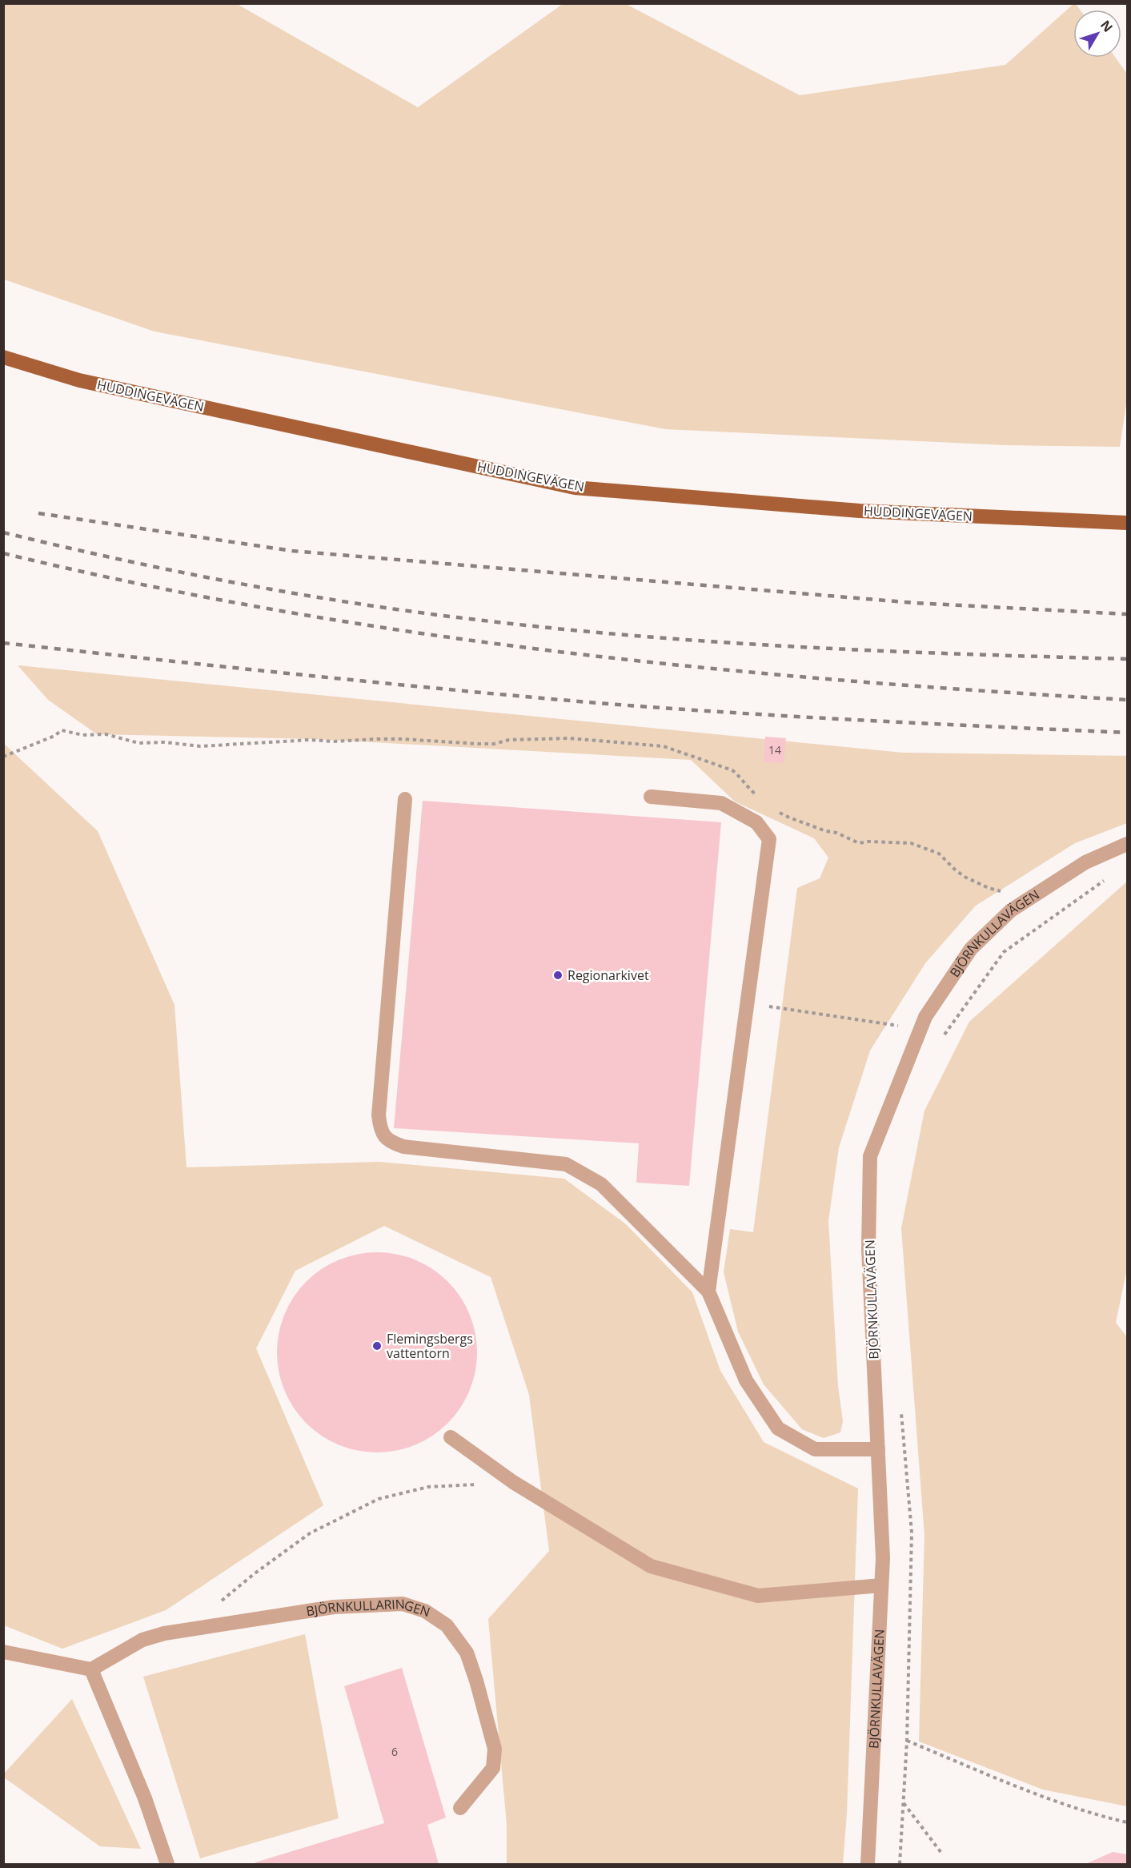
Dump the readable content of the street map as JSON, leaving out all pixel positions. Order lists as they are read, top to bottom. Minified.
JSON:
{"streets":{"main road":["HUDDINGEVÄGEN"],"street":["BJÖRNKULLAVÄGEN","BJÖRNKULLARINGEN"]},"places":["Regionarkivet","Flemingsbergs vattentorn"],"house_numbers":["14","6"],"north":"top right"}
